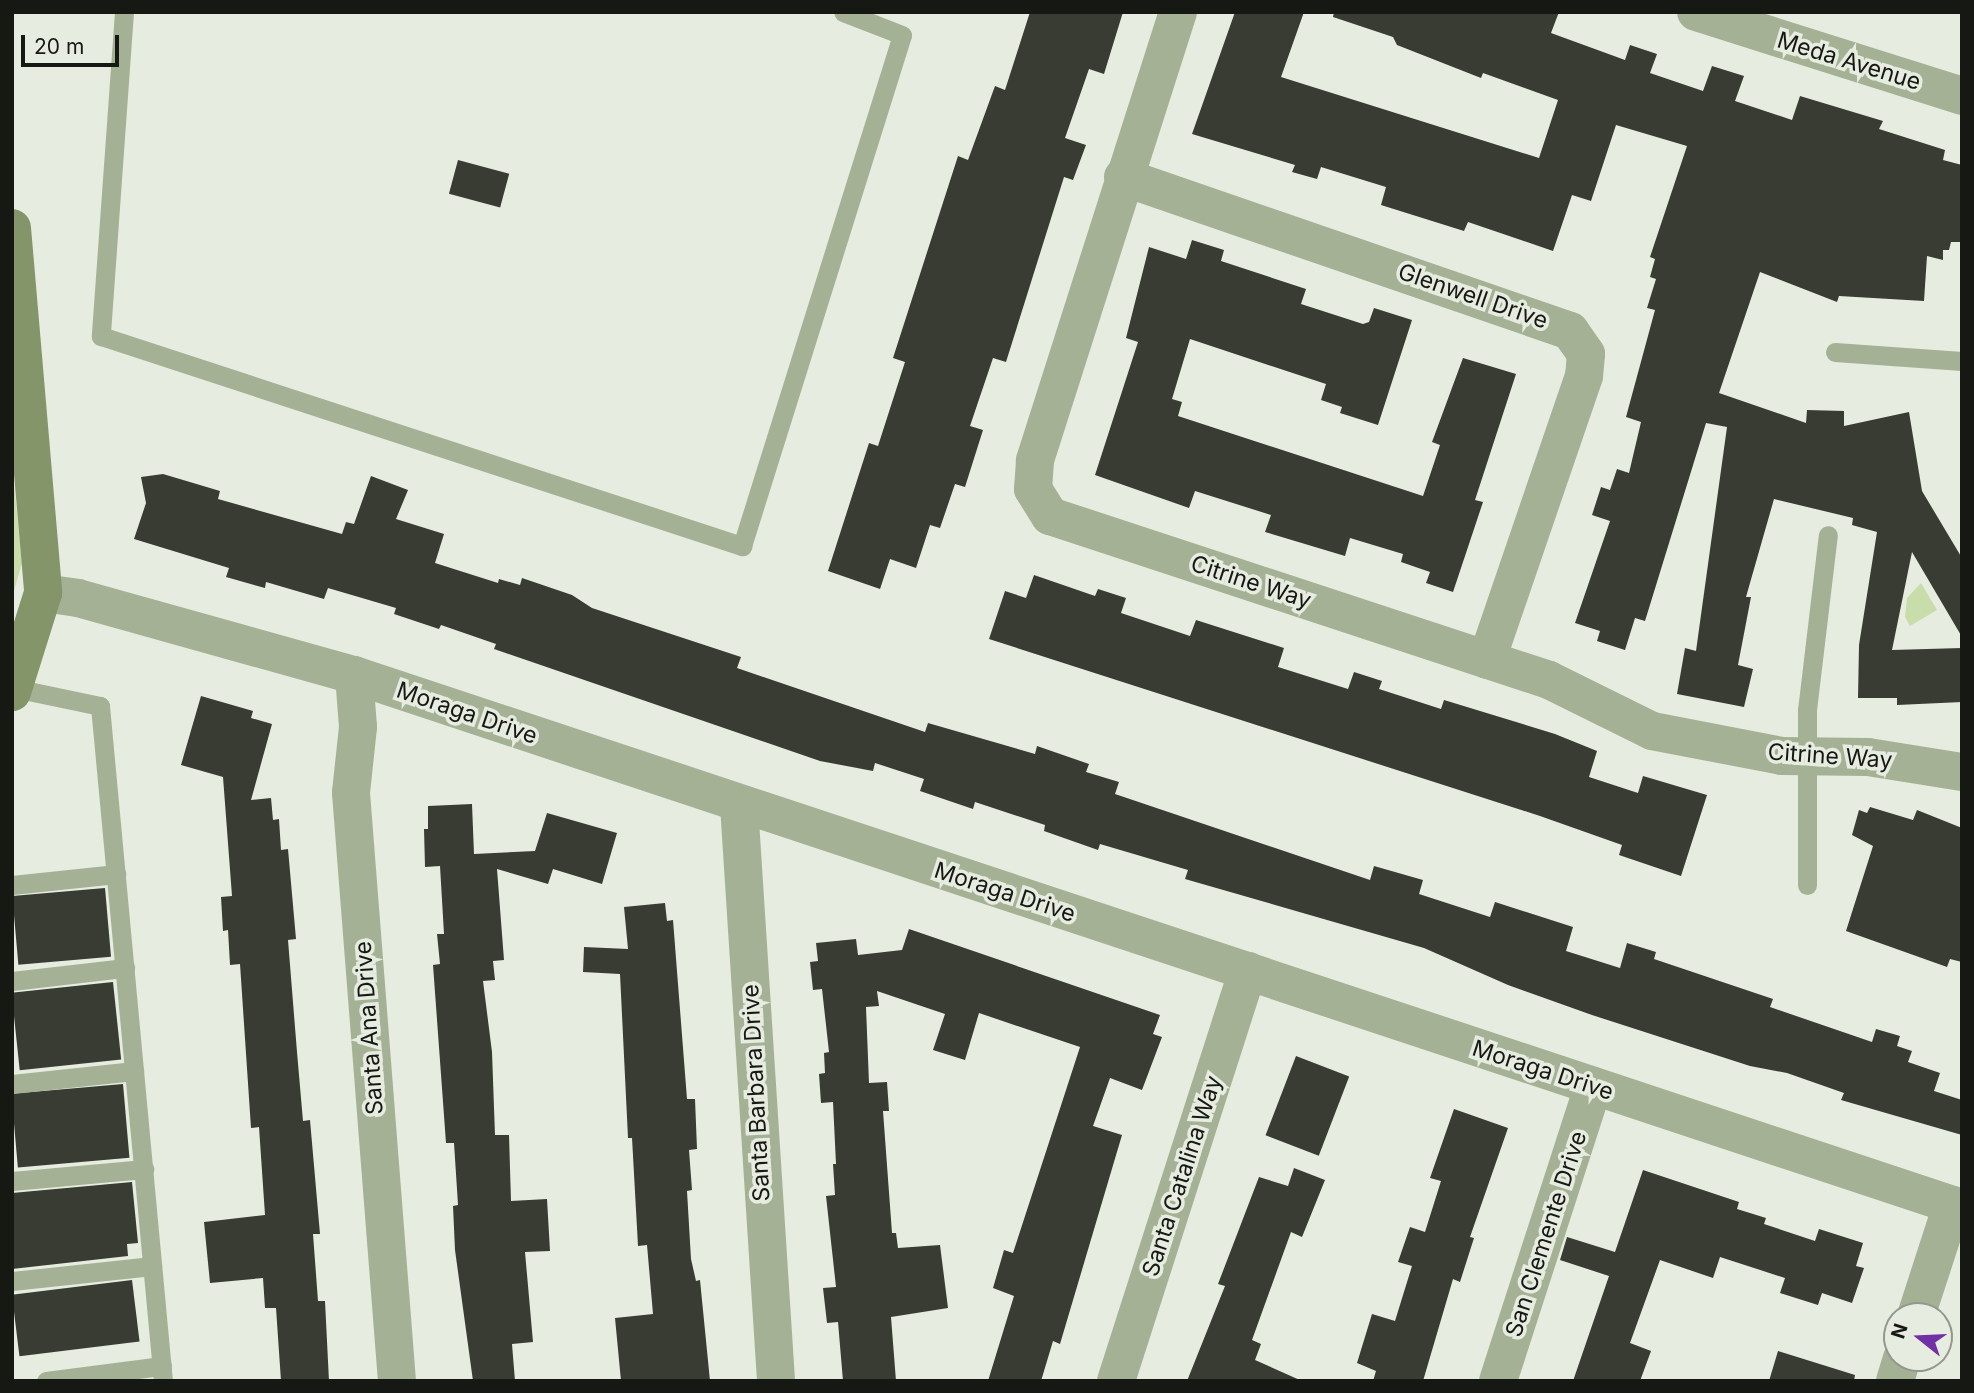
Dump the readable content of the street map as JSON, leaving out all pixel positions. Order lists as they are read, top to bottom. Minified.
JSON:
{"streets":{"street":["Meda Avenue","Glenwell Drive","Citrine Way","Moraga Drive","Santa Ana Drive","Santa Barbara Drive","Santa Catalina Way","San Clemente Drive"]},"crossings":[["Glenwell Drive","Citrine Way"],["Moraga Drive","Santa Ana Drive"],["Moraga Drive","Santa Barbara Drive"],["Moraga Drive","Santa Catalina Way"],["Moraga Drive","San Clemente Drive"]],"scale_bar":"20 m","north":"left"}
